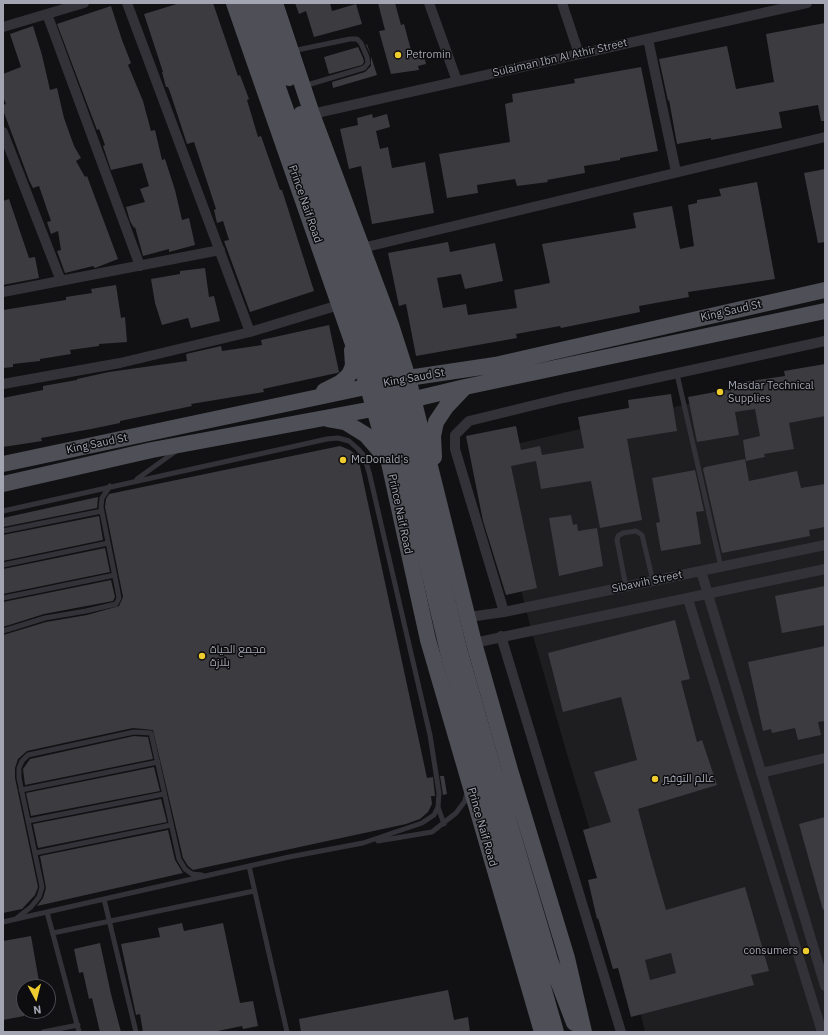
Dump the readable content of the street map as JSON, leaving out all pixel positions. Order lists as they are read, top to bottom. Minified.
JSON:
{"streets":{"main road":["Prince Naif Road","King Saud St"],"street":["Sulaiman Ibn Al Athir Street","Sibawih Street"]},"crossings":[["Prince Naif Road","King Saud St"]],"places":["Petromin","Masdar Technical Supplies","McDonald's","مجمع الحياة بلازة","عالم التوفير","consumers"],"north":"bottom"}
